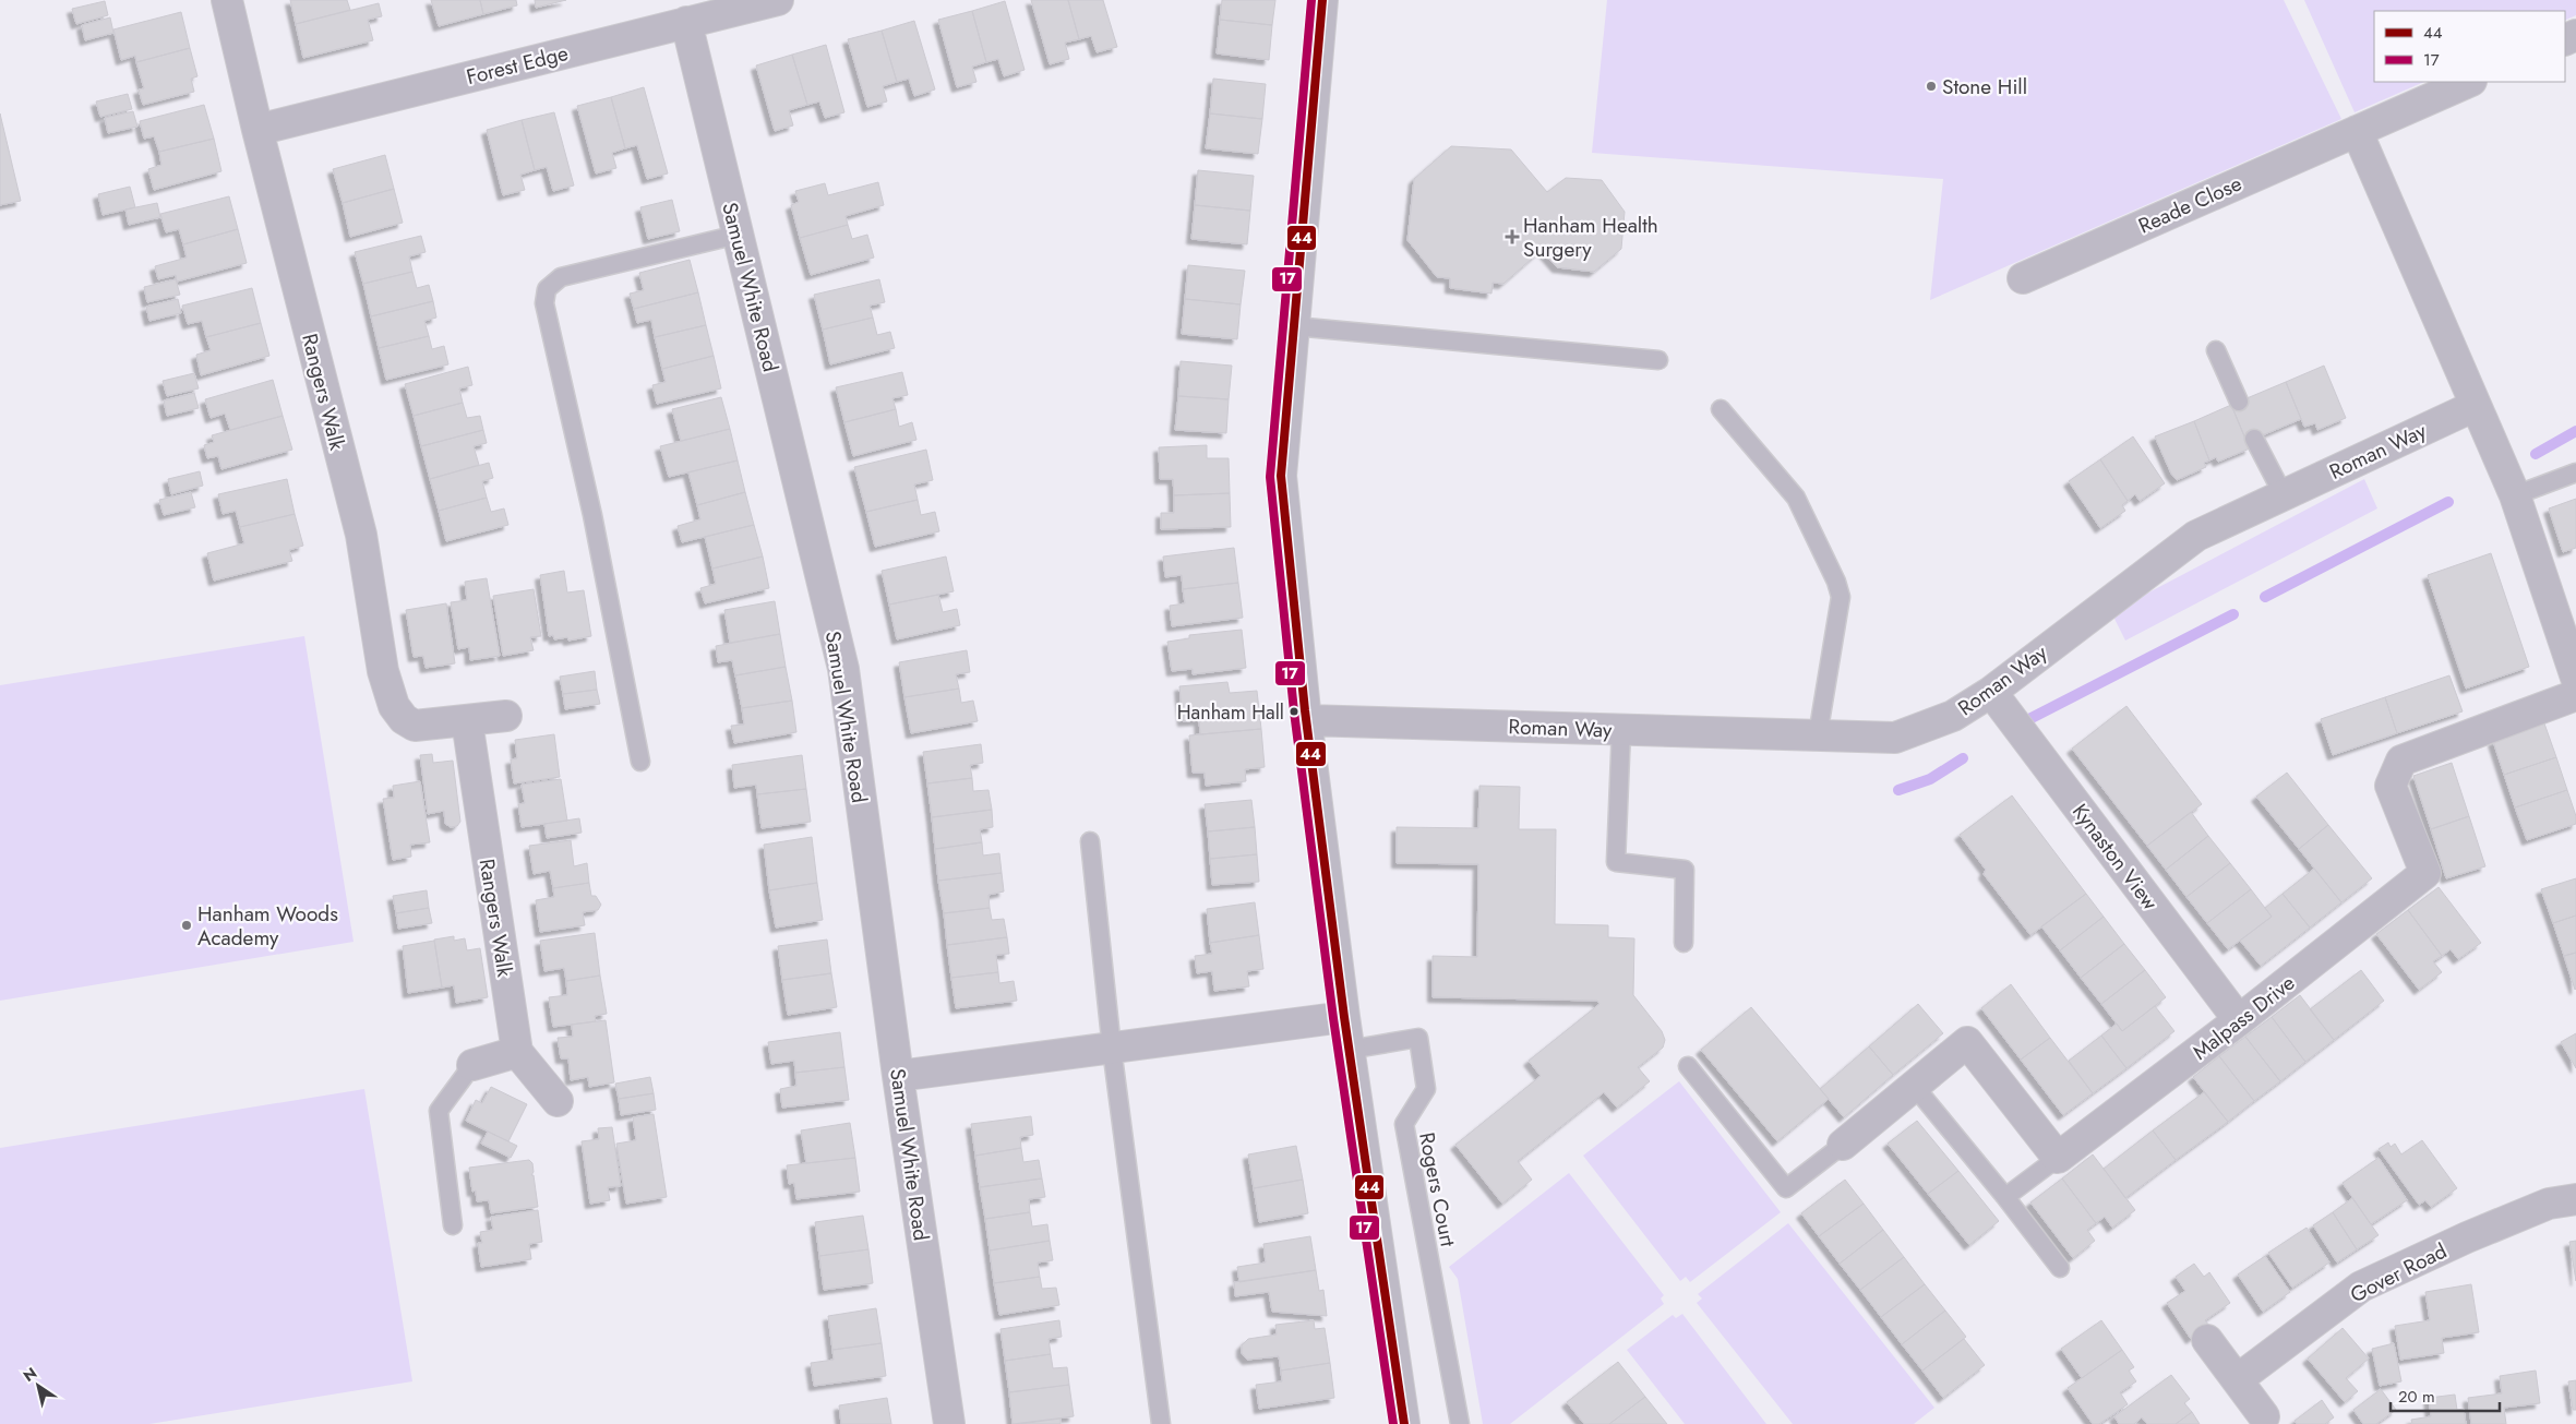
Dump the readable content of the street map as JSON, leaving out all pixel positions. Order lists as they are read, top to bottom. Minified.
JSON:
{"streets":{"street":["Forest Edge","Reade Close","Samuel White Road","Rangers Walk","Roman Way","Kynaston View","Malpass Drive","Gover Road"],"lane":["Rogers Court"]},"crossings":[["Forest Edge","Samuel White Road"],["Forest Edge","Rangers Walk"],["Roman Way","Kynaston View"],["Kynaston View","Malpass Drive"]],"places":{"other":["Stone Hill","Hanham Hall","Hanham Woods Academy"],"health":["Hanham Health Surgery"]},"lines":["transit line 44","transit line 17"],"legend":["44","17"],"scale_bar":"20 m","north":"top left"}
